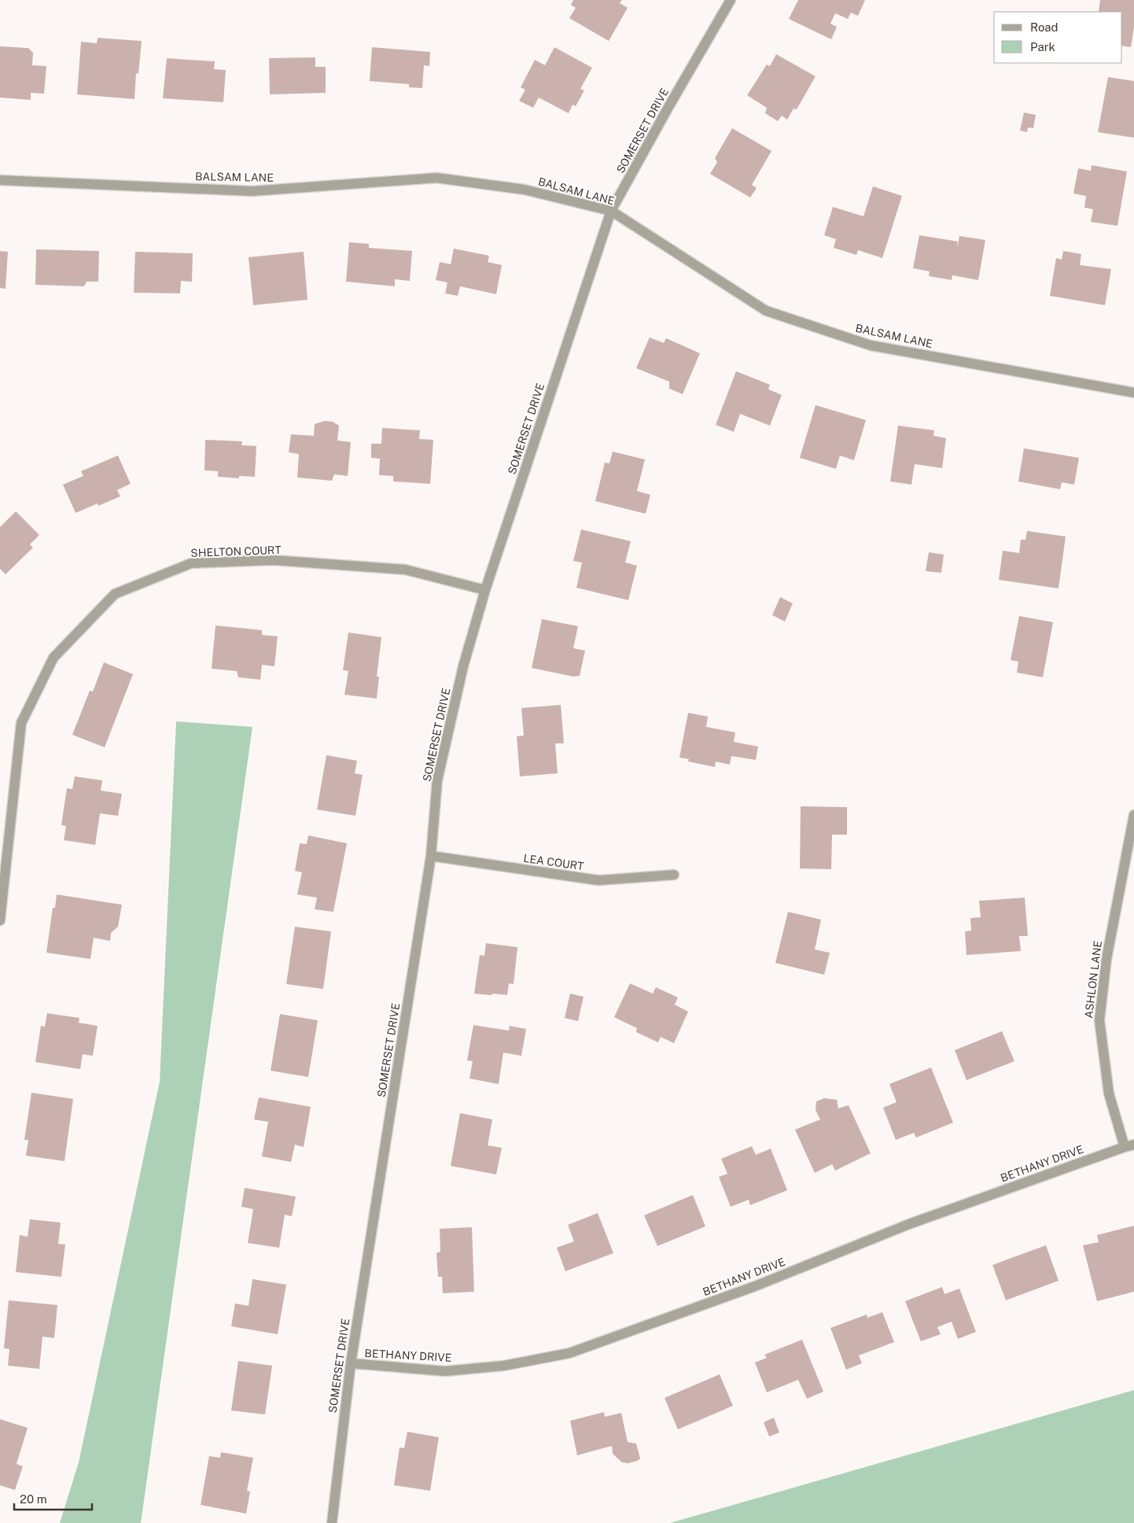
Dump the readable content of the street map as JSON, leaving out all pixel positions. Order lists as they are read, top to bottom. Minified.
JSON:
{"streets":{"street":["SOMERSET DRIVE","BALSAM LANE","SHELTON COURT","LEA COURT","ASHLON LANE","BETHANY DRIVE"]},"crossings":[["SOMERSET DRIVE","BALSAM LANE"],["SOMERSET DRIVE","SHELTON COURT"],["SOMERSET DRIVE","LEA COURT"],["SOMERSET DRIVE","BETHANY DRIVE"],["ASHLON LANE","BETHANY DRIVE"]],"legend":["Road","Park"],"scale_bar":"20 m"}
